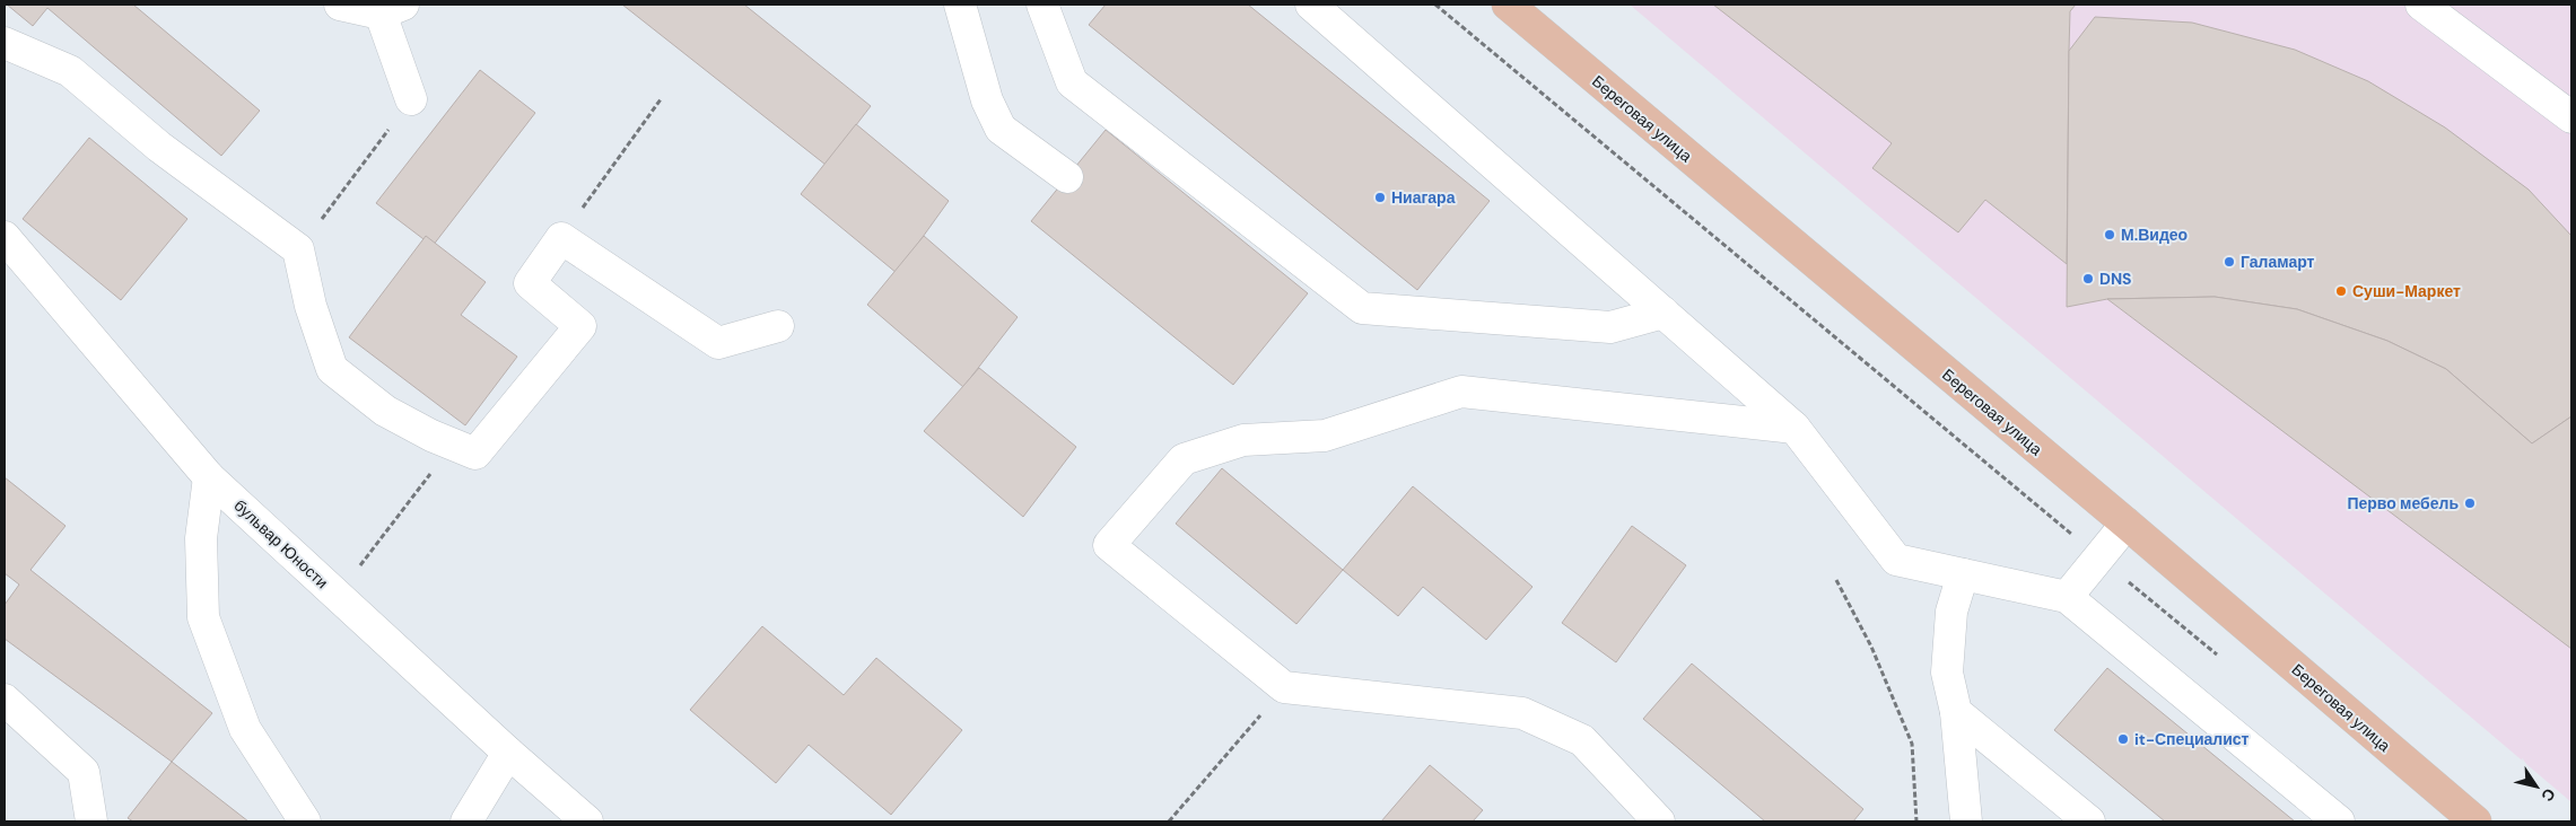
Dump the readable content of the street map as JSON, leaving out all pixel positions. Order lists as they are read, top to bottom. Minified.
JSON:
{"streets":{"main road":["Береговая улица"],"street":["бульвар Юности"]},"places":["Ниагара","М.Видео","Галамарт","DNS","Суши-Маркет","Перво мебель","it-Специалист"],"north":"bottom right"}
